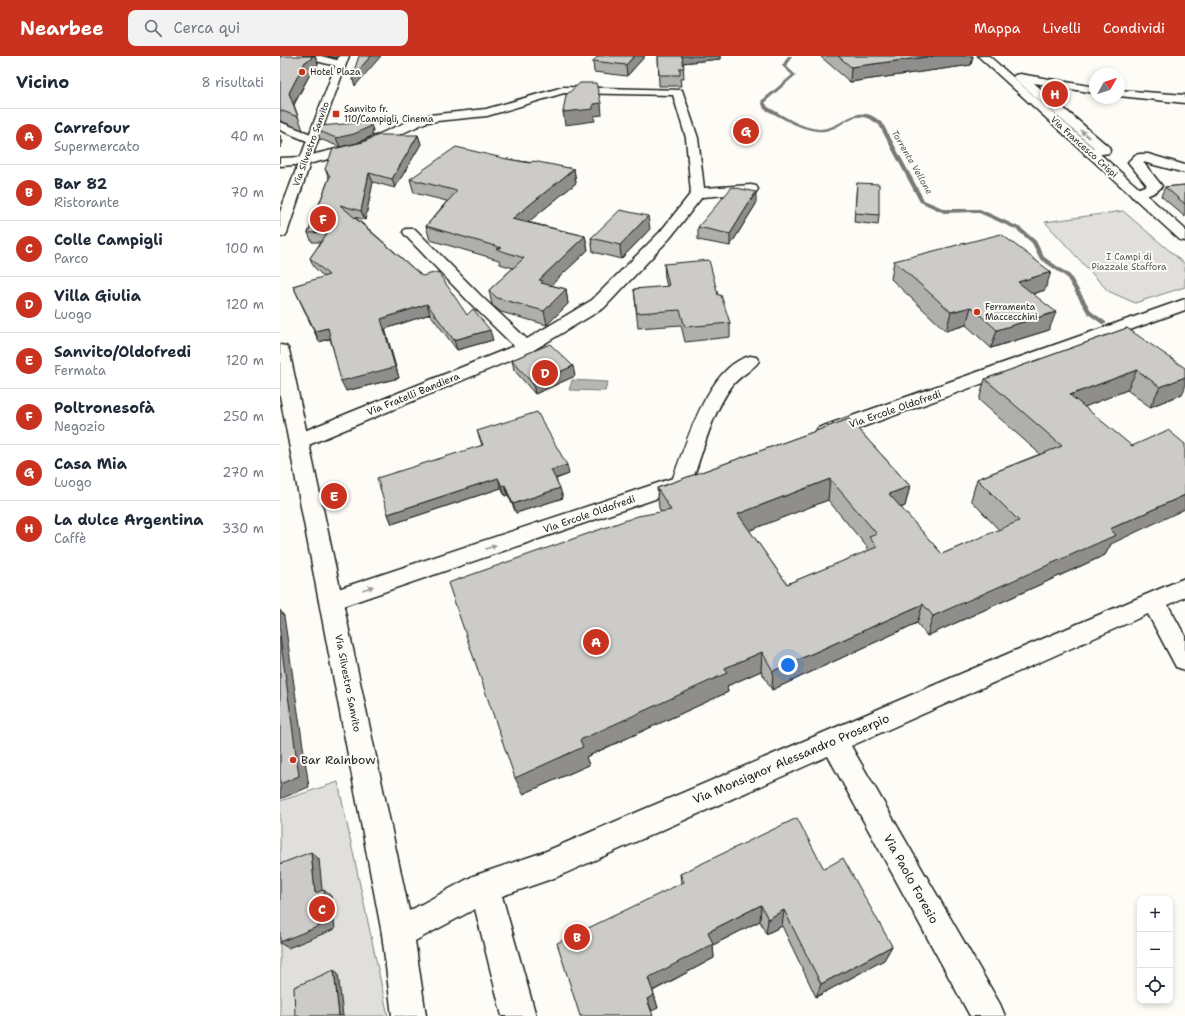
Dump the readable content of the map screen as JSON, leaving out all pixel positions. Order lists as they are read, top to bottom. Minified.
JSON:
{"streets":{"street":["Via Silvestro Sanvito","Via Francesco Crispi","Via Fratelli Bandiera","Via Ercole Oldofredi","Via Monsignor Alessandro Proserpio","Via Paolo Foresio"]},"crossings":[["Via Silvestro Sanvito","Via Fratelli Bandiera"],["Via Silvestro Sanvito","Via Ercole Oldofredi"],["Via Silvestro Sanvito","Via Monsignor Alessandro Proserpio"],["Via Monsignor Alessandro Proserpio","Via Paolo Foresio"]],"one_way":["Via Ercole Oldofredi"],"water":["Torrente Vellone"],"parks":["I Campi di Piazzale Staffora"],"places":{"other":["Hotel Plaza","Ferramenta Maccecchini","Bar Rainbow"],"transit":["Sanvito fr. 110/Campigli, Cinema"]},"north":"top right","page":{"header":"Nearbee","search":"Cerca qui","nav":["Mappa","Livelli","Condividi"],"heading":["Vicino","8 risultati"],"pins":["H","G","F","D","E","A","C","B"],"list":[{"mark":"A","name":"Carrefour","note":"Supermercato","value":"40 m"},{"mark":"B","name":"Bar 82","note":"Ristorante","value":"70 m"},{"mark":"C","name":"Colle Campigli","note":"Parco","value":"100 m"},{"mark":"D","name":"Villa Giulia","note":"Luogo","value":"120 m"},{"mark":"E","name":"Sanvito/Oldofredi","note":"Fermata","value":"120 m"},{"mark":"F","name":"Poltronesofà","note":"Negozio","value":"250 m"},{"mark":"G","name":"Casa Mia","note":"Luogo","value":"270 m"},{"mark":"H","name":"La dulce Argentina","note":"Caffè","value":"330 m"}],"map_buttons":["+","−"]}}
